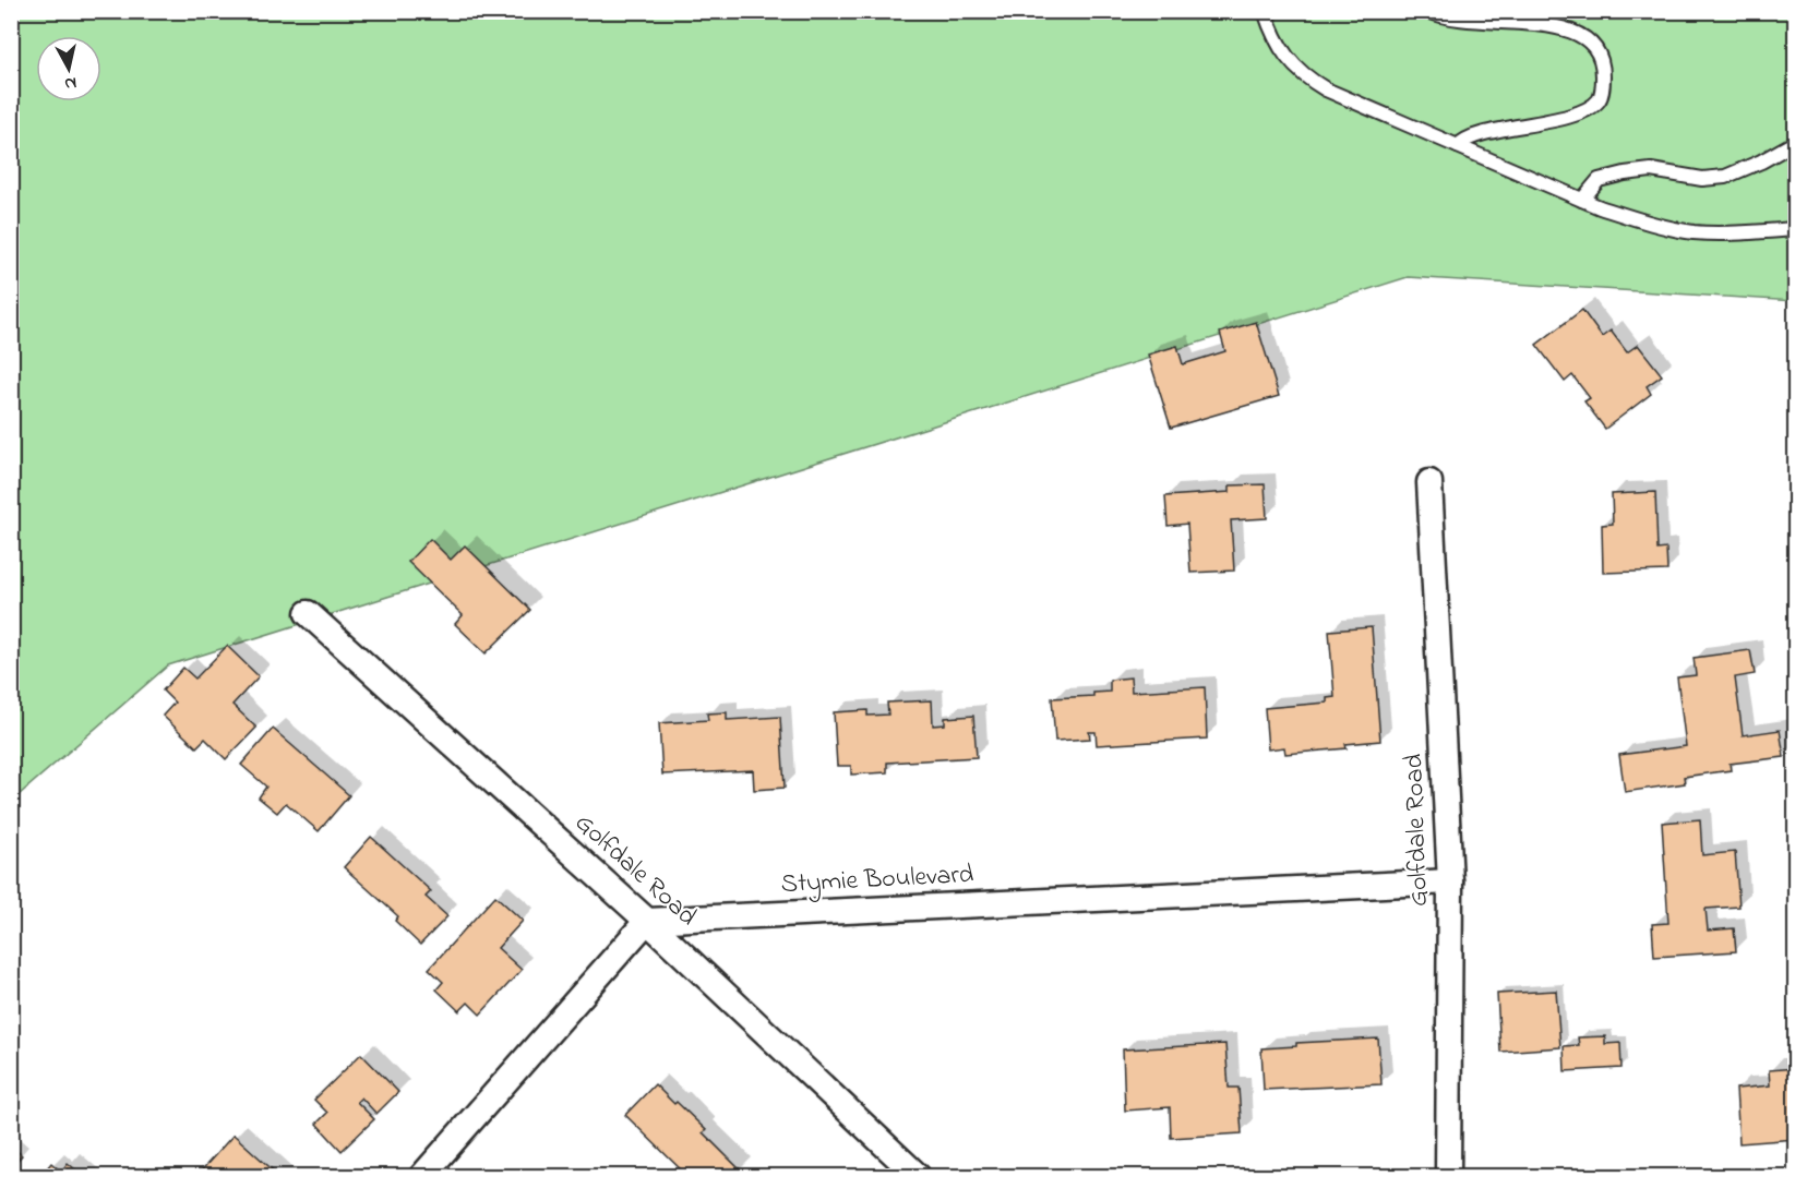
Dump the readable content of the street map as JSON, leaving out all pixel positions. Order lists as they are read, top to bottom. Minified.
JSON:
{"streets":{"street":["Golfdale Road","Stymie Boulevard"]},"crossings":[["Golfdale Road","Stymie Boulevard"]],"north":"bottom"}
